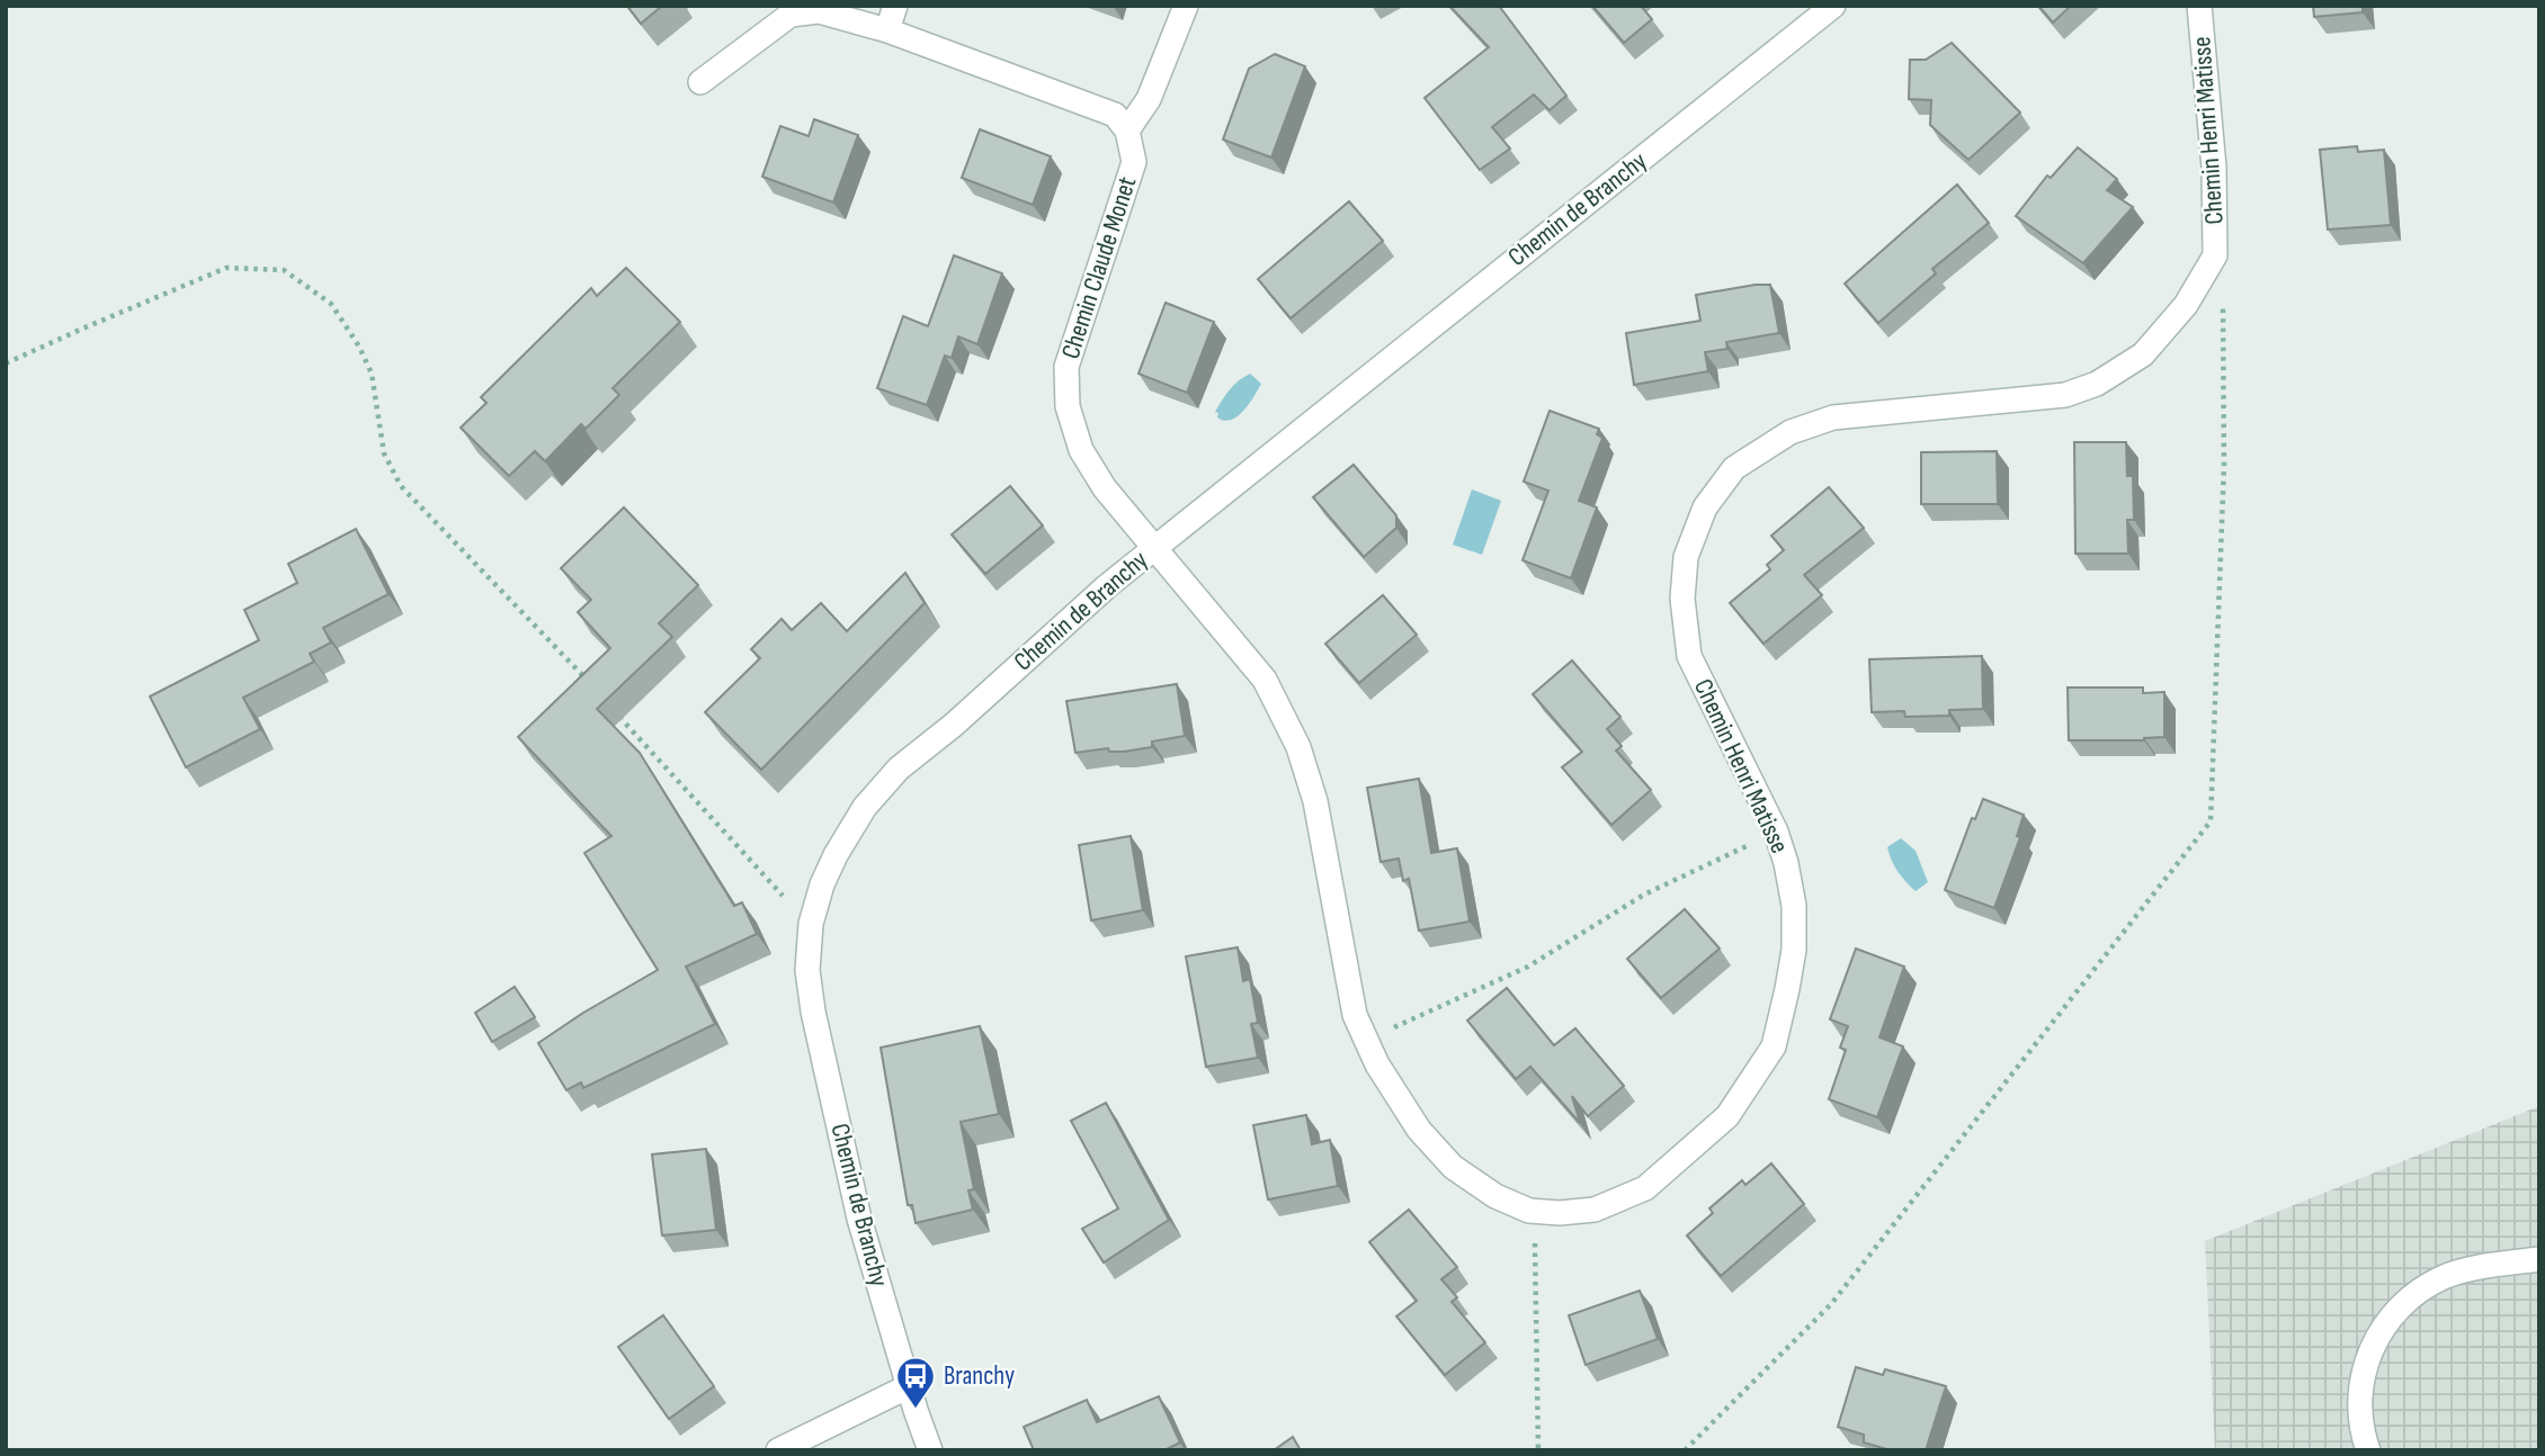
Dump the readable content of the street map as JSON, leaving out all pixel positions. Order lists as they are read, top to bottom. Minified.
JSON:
{"streets":{"street":["Chemin Henri Matisse","Chemin de Branchy","Chemin Claude Monet"]},"crossings":[["Chemin Henri Matisse","Chemin de Branchy"],["Chemin Henri Matisse","Chemin Claude Monet"],["Chemin de Branchy","Chemin Claude Monet"]],"places":{"bus stop":["Branchy"]}}
